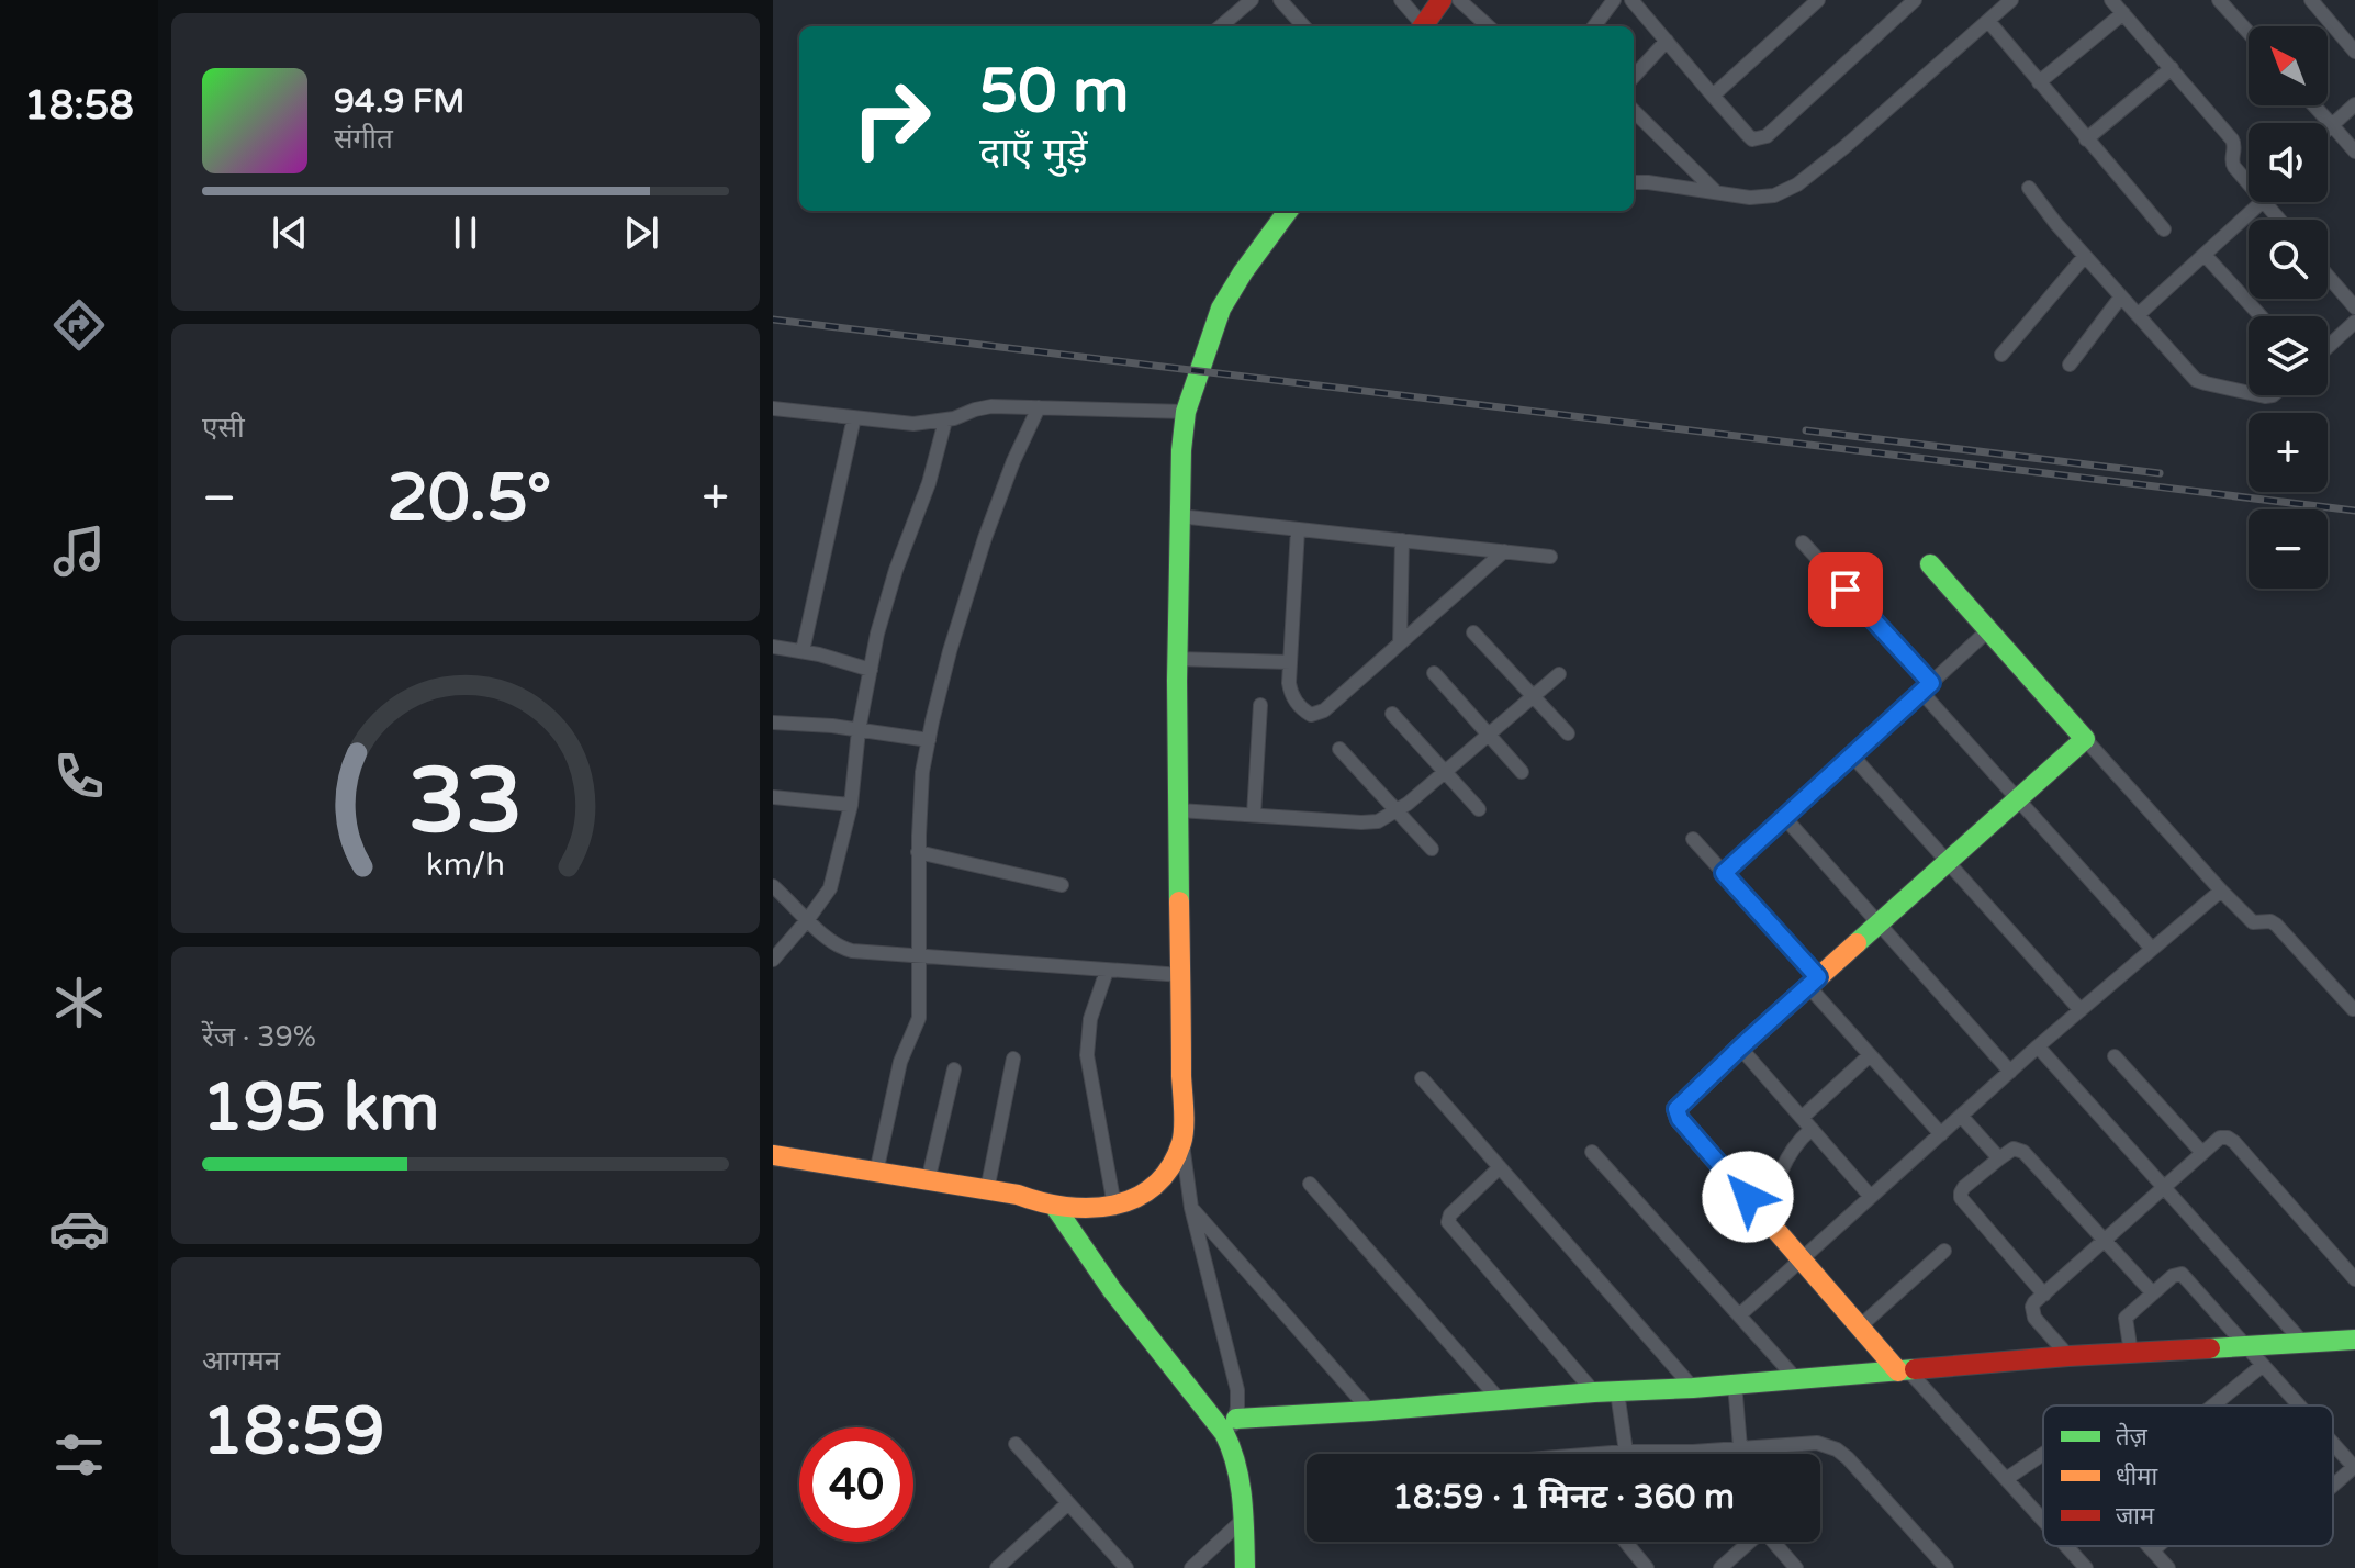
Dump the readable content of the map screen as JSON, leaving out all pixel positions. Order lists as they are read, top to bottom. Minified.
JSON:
{"legend":["तेज़","धीमा","जाम"],"north":"top left","page":{"tabs":"18:58","map_buttons":["+","−"],"turn":["50 m","दाएँ मुड़ें"],"song":["94.9 FM","संगीत"],"tile":["एसी",["रेंज · 39%","195 km"],["आगमन","18:59"]],"heat":["−","20.5°","+"],"limit":"40","trip":"18:59 · 1 मिनट · 360 m","gauge":["33","km/h"]}}
